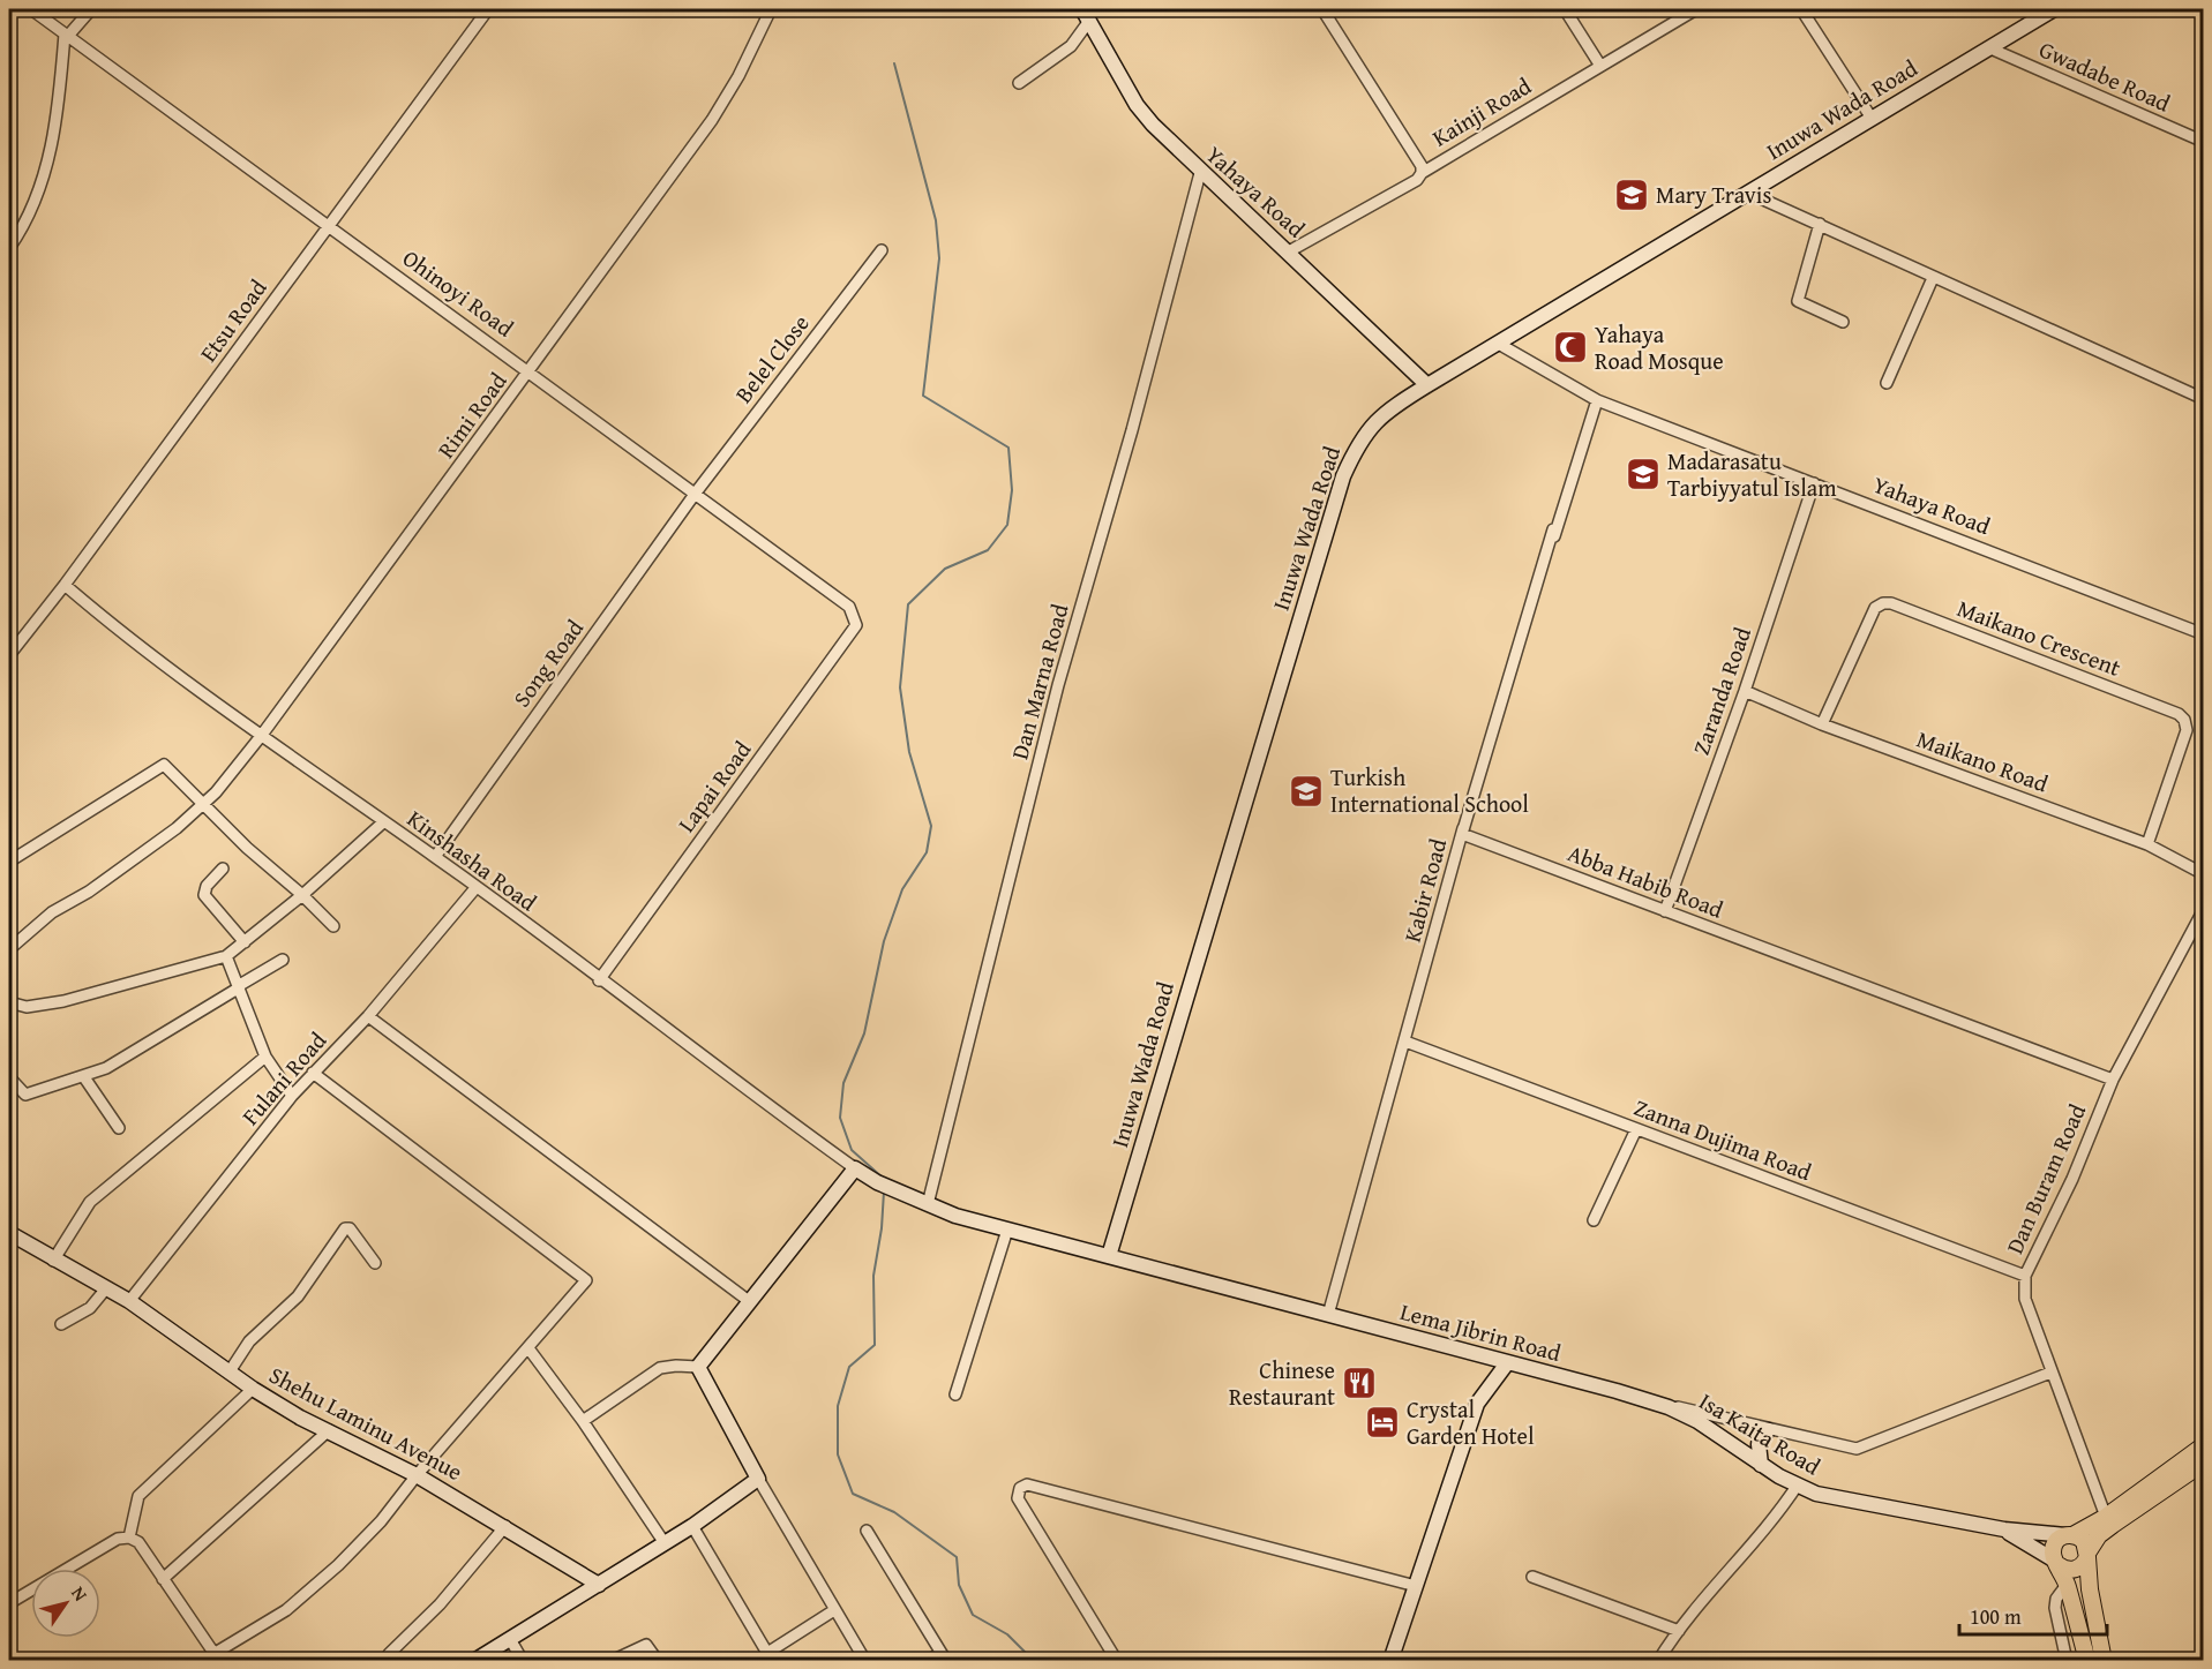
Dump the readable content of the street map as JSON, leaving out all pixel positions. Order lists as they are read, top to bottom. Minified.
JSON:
{"streets":{"street":["Gwadabe Road","Inuwa Wada Road","Kainji Road","Yahaya Road","Ohinoyi Road","Etsu Road","Belel Close","Rimi Road","Maikano Crescent","Song Road","Dan Marna Road","Zaranda Road","Maikano Road","Lapai Road","Kinshasha Road","Abba Habib Road","Kabir Road","Fulani Road","Zanna Dujima Road","Dan Buram Road","Lema Jibrin Road","Shehu Laminu Avenue","Isa Kaita Road"]},"crossings":[["Gwadabe Road","Inuwa Wada Road"],["Inuwa Wada Road","Yahaya Road"],["Inuwa Wada Road","Lema Jibrin Road"],["Kainji Road","Yahaya Road"],["Yahaya Road","Dan Marna Road"],["Yahaya Road","Zaranda Road"],["Yahaya Road","Kabir Road"],["Ohinoyi Road","Etsu Road"],["Ohinoyi Road","Belel Close"],["Ohinoyi Road","Rimi Road"],["Ohinoyi Road","Song Road"],["Ohinoyi Road","Lapai Road"],["Etsu Road","Kinshasha Road"],["Belel Close","Song Road"],["Rimi Road","Kinshasha Road"],["Maikano Crescent","Maikano Road"],["Song Road","Kinshasha Road"],["Dan Marna Road","Lema Jibrin Road"],["Zaranda Road","Maikano Road"],["Zaranda Road","Abba Habib Road"],["Lapai Road","Kinshasha Road"],["Kinshasha Road","Fulani Road"],["Kinshasha Road","Lema Jibrin Road"],["Abba Habib Road","Kabir Road"],["Abba Habib Road","Dan Buram Road"],["Kabir Road","Zanna Dujima Road"],["Kabir Road","Lema Jibrin Road"],["Fulani Road","Shehu Laminu Avenue"],["Zanna Dujima Road","Dan Buram Road"],["Dan Buram Road","Lema Jibrin Road"],["Lema Jibrin Road","Isa Kaita Road"]],"places":{"school or university":["Mary Travis","Madarasatu Tarbiyyatul Islam","Turkish International School"],"mosque":["Yahaya Road Mosque"],"restaurant":["Chinese Restaurant"],"hotel":["Crystal Garden Hotel"]},"scale_bar":"100 m","north":"top right"}
